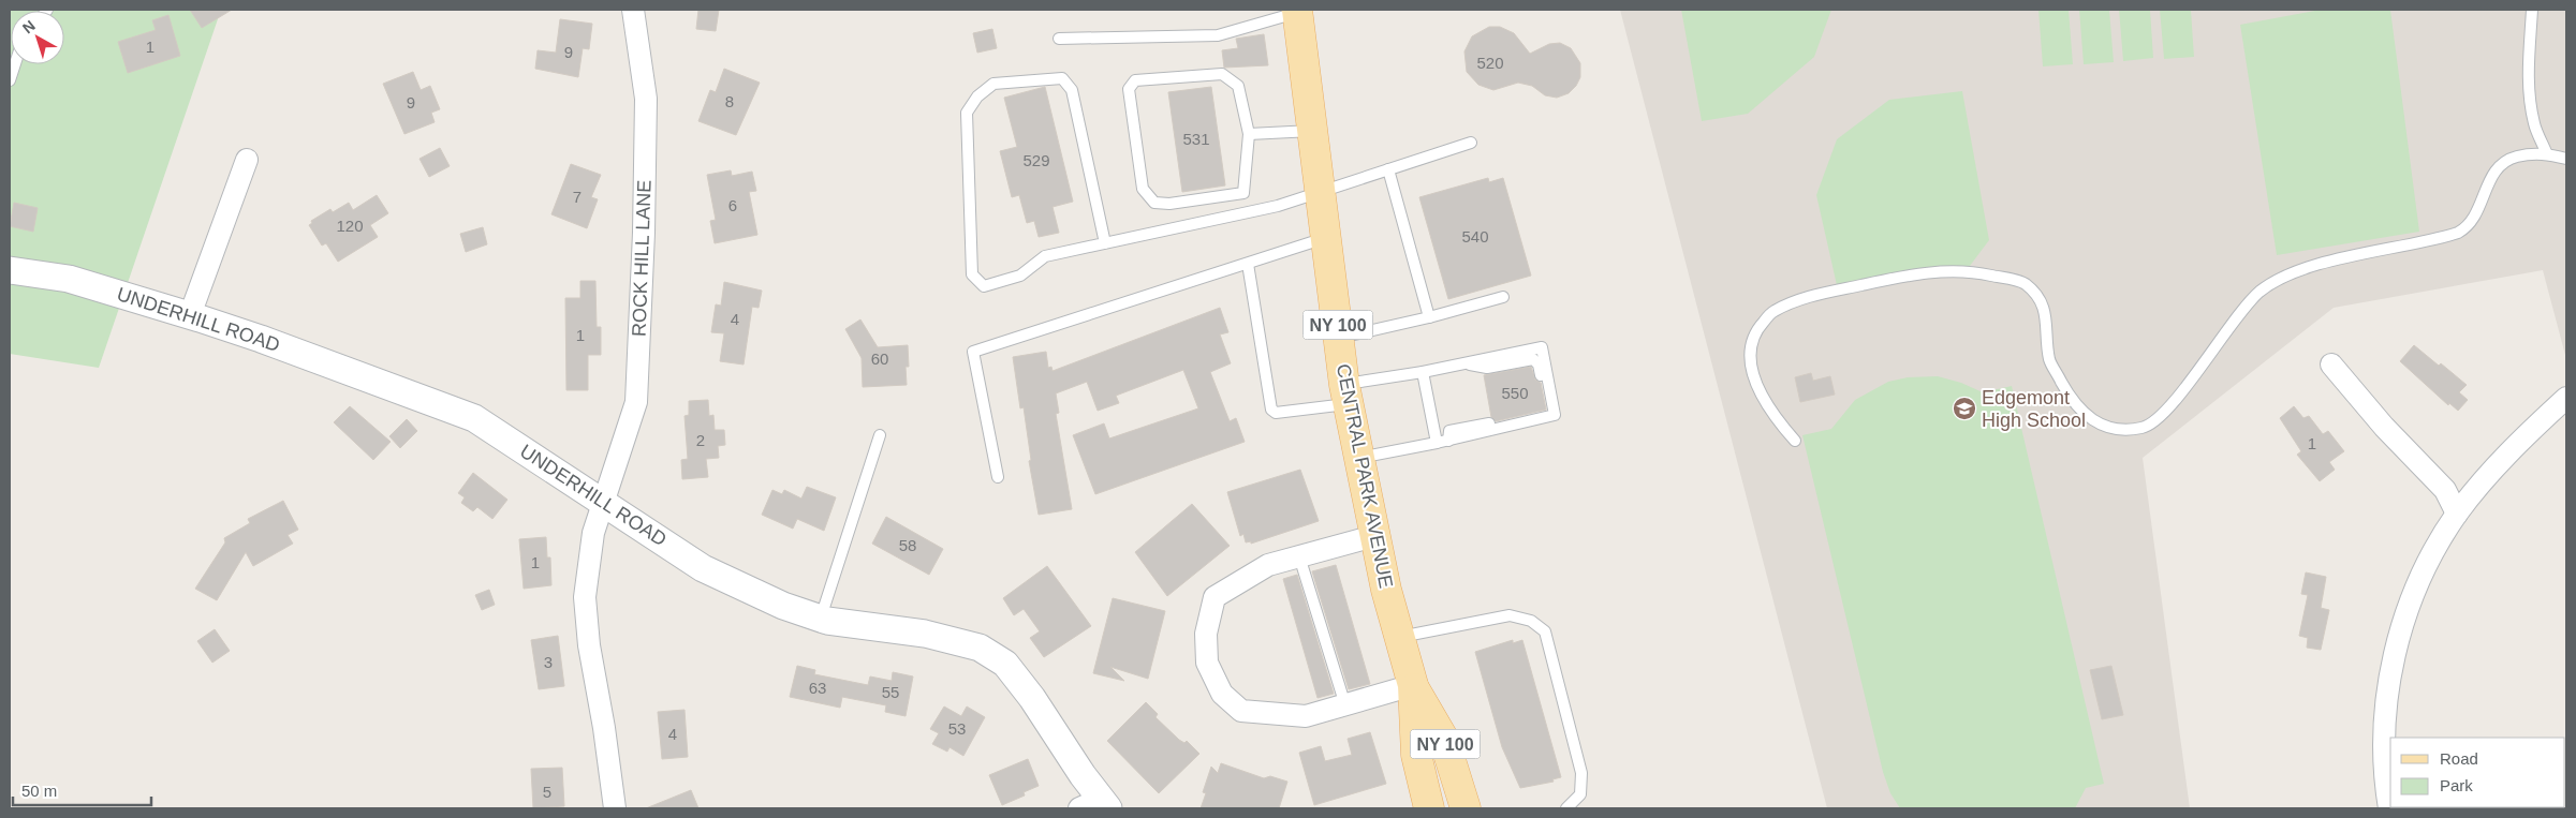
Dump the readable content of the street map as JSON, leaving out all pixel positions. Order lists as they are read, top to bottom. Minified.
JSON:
{"streets":{"main road":["NY 100","CENTRAL PARK AVENUE"],"street":["ROCK HILL LANE","UNDERHILL ROAD"]},"crossings":[["ROCK HILL LANE","UNDERHILL ROAD"]],"places":{"school or university":["Edgemont High School"]},"house_numbers":["1","9","520","8","9","531","529","7","6","120","540","4","1","60","550","2","1","58","1","3","63","55","53","4","5"],"legend":["Road","Park"],"scale_bar":"50 m","north":"top left"}
